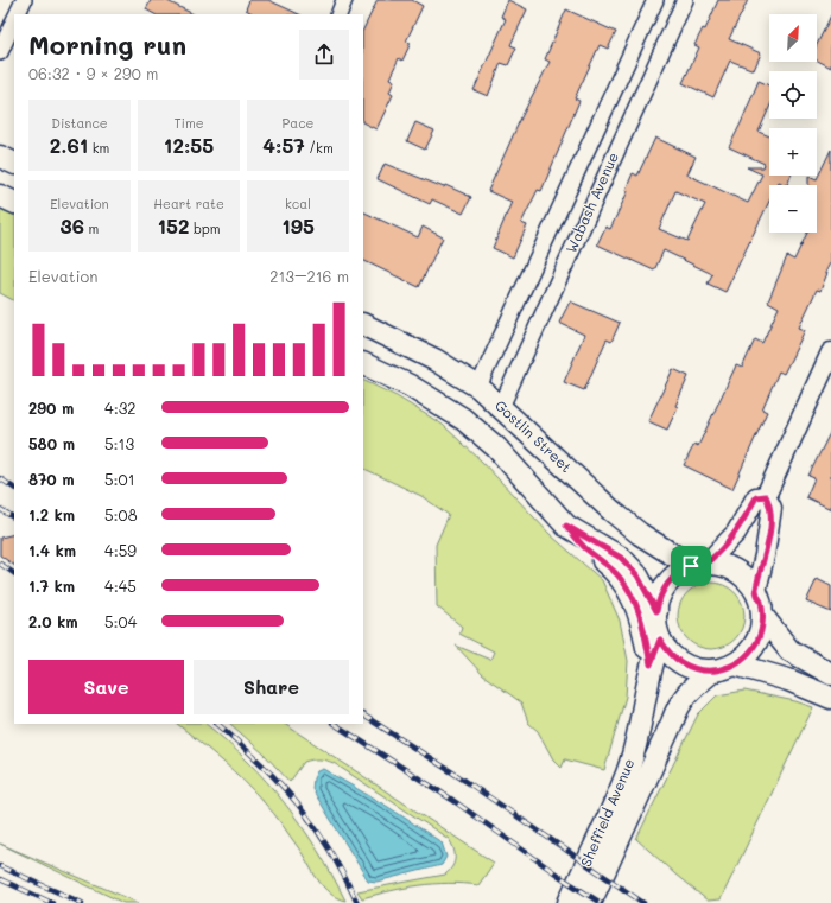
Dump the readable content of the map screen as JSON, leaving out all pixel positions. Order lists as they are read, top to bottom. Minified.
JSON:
{"streets":{"main road":["Gostlin Street","Sheffield Avenue"],"street":["Wabash Avenue"]},"crossings":[["Wabash Avenue","Gostlin Street"],["Gostlin Street","Sheffield Avenue"]],"north":"top right","page":{"map_buttons":["+","−"],"heading":["Morning run","06:32 · 9 × 290 m"],"stats":[["Distance","2.61 km"],["Time","12:55"],["Pace","4:57 /km"],["Elevation","36 m"],["Heart rate","152 bpm"],["kcal","195"]],"chart":["Elevation","213–216 m"],"list":[{"name":"290 m","note":"4:32"},{"name":"580 m","note":"5:13"},{"name":"870 m","note":"5:01"},{"name":"1.2 km","note":"5:08"},{"name":"1.4 km","note":"4:59"},{"name":"1.7 km","note":"4:45"},{"name":"2.0 km","note":"5:04"}],"buttons":["Save","Share"]}}
